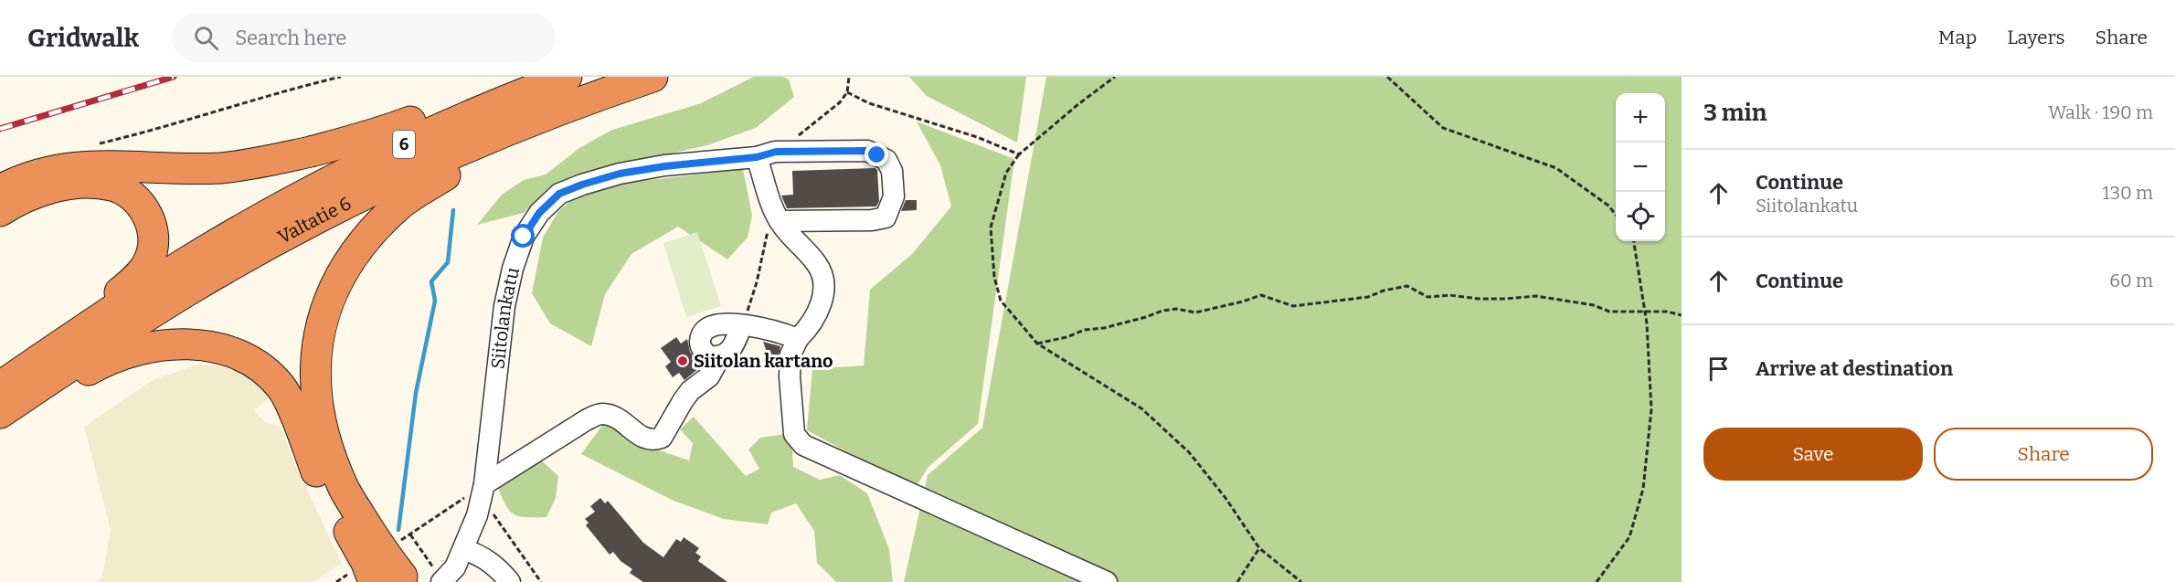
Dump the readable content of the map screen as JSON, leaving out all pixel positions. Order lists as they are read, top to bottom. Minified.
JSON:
{"streets":{"highway":["6","Valtatie 6"],"street":["Siitolankatu"]},"places":["Siitolan kartano"],"page":{"header":"Gridwalk","search":"Search here","nav":["Map","Layers","Share"],"heading":["3 min","Walk · 190 m"],"map_buttons":["+","−"],"list":[["Continue","Siitolankatu","130 m"],["Continue","60 m"],"Arrive at destination"],"buttons":["Save","Share"]}}
